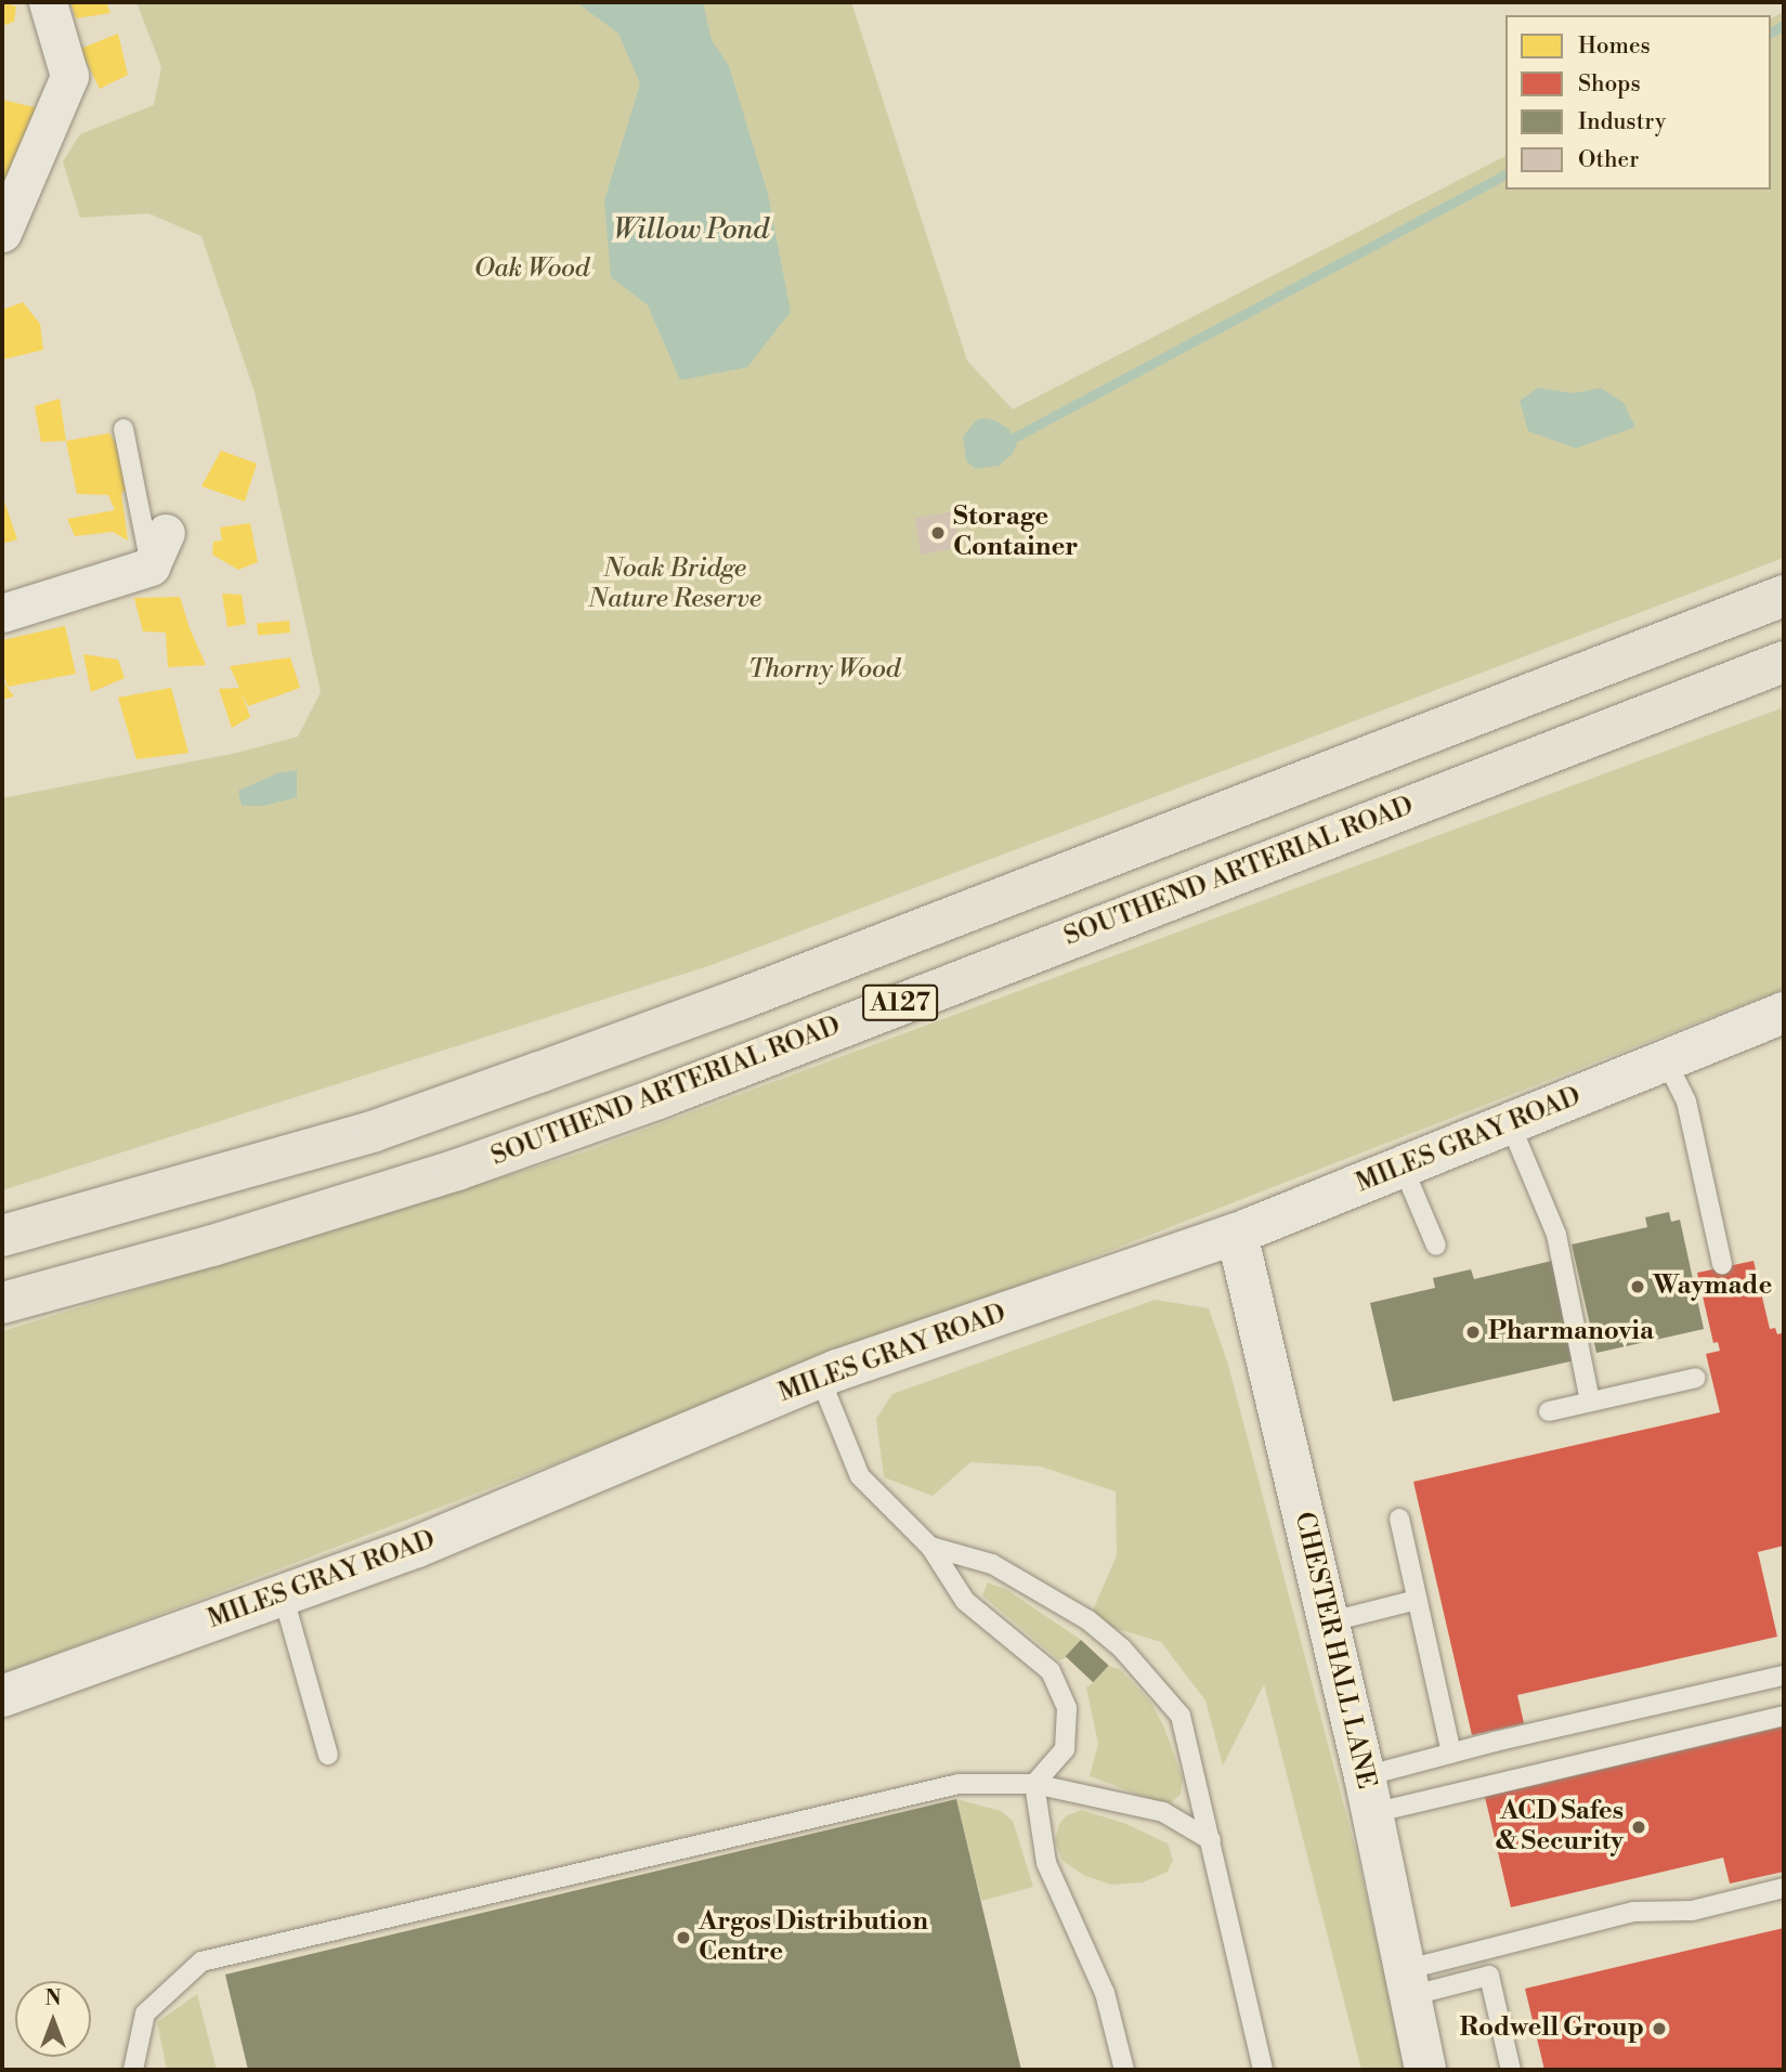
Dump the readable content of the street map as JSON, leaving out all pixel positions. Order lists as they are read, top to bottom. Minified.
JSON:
{"streets":{"highway":["SOUTHEND ARTERIAL ROAD","A127"],"street":["MILES GRAY ROAD","CHESTER HALL LANE"]},"crossings":[["MILES GRAY ROAD","CHESTER HALL LANE"]],"water":["Willow Pond"],"parks":["Oak Wood","Noak Bridge Nature Reserve","Thorny Wood"],"places":["Storage Container","Waymade","Pharmanovia","ACD Safes & Security","Argos Distribution Centre","Rodwell Group"],"legend":["Homes","Shops","Industry","Other"],"north":"top"}
